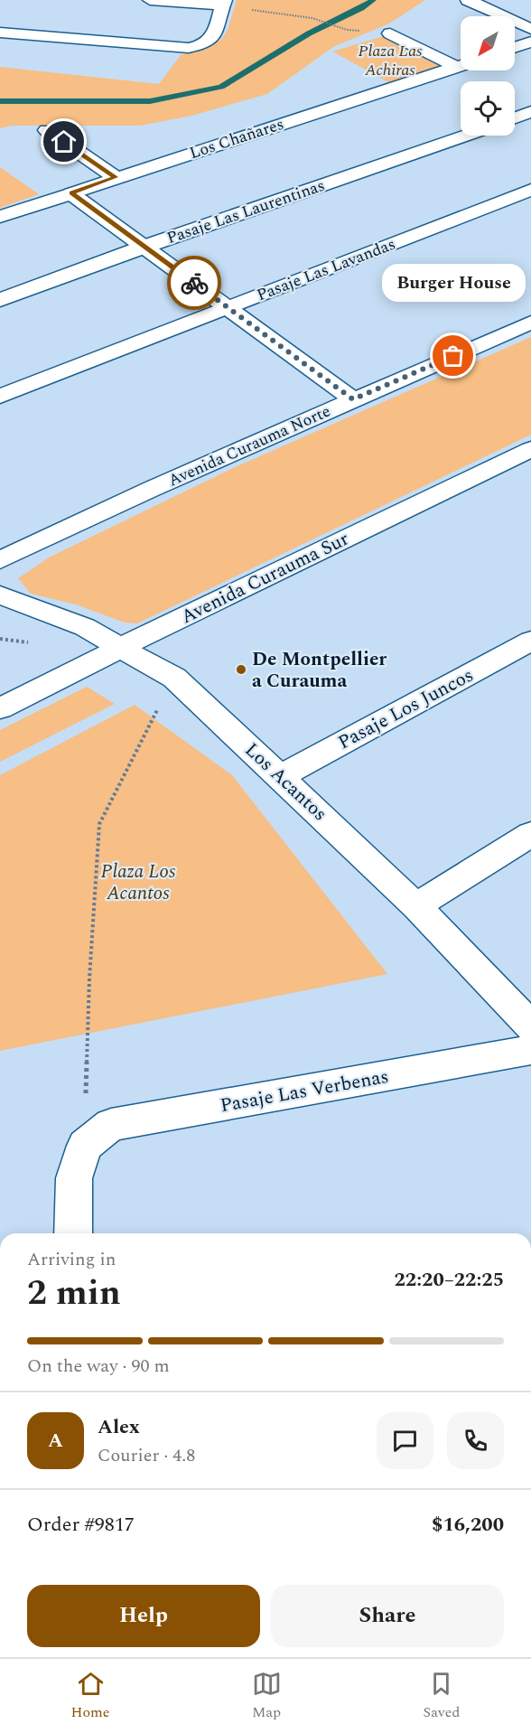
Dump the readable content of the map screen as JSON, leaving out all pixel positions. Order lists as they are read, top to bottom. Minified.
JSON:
{"streets":{"street":["Los Chañares","Pasaje Las Laurentinas","Pasaje Las Lavandas","Avenida Curauma Norte","Avenida Curauma Sur","Pasaje Los Juncos","Los Acantos","Pasaje Las Verbenas"]},"crossings":[["Avenida Curauma Sur","Los Acantos"],["Pasaje Los Juncos","Los Acantos"]],"parks":["Plaza Las Achiras","Plaza Los Acantos"],"places":["Burger House","De Montpellier a Curauma"],"north":"bottom left","page":{"bubble":"Burger House","heading":["2 min","Arriving in","22:20–22:25"],"panel":["Alex","Courier · 4.8","Order #9817","$16,200"],"bar":"On the way · 90 m","round":"A","buttons":["Help","Share"],"tabs":["Home","Map","Saved"]}}
